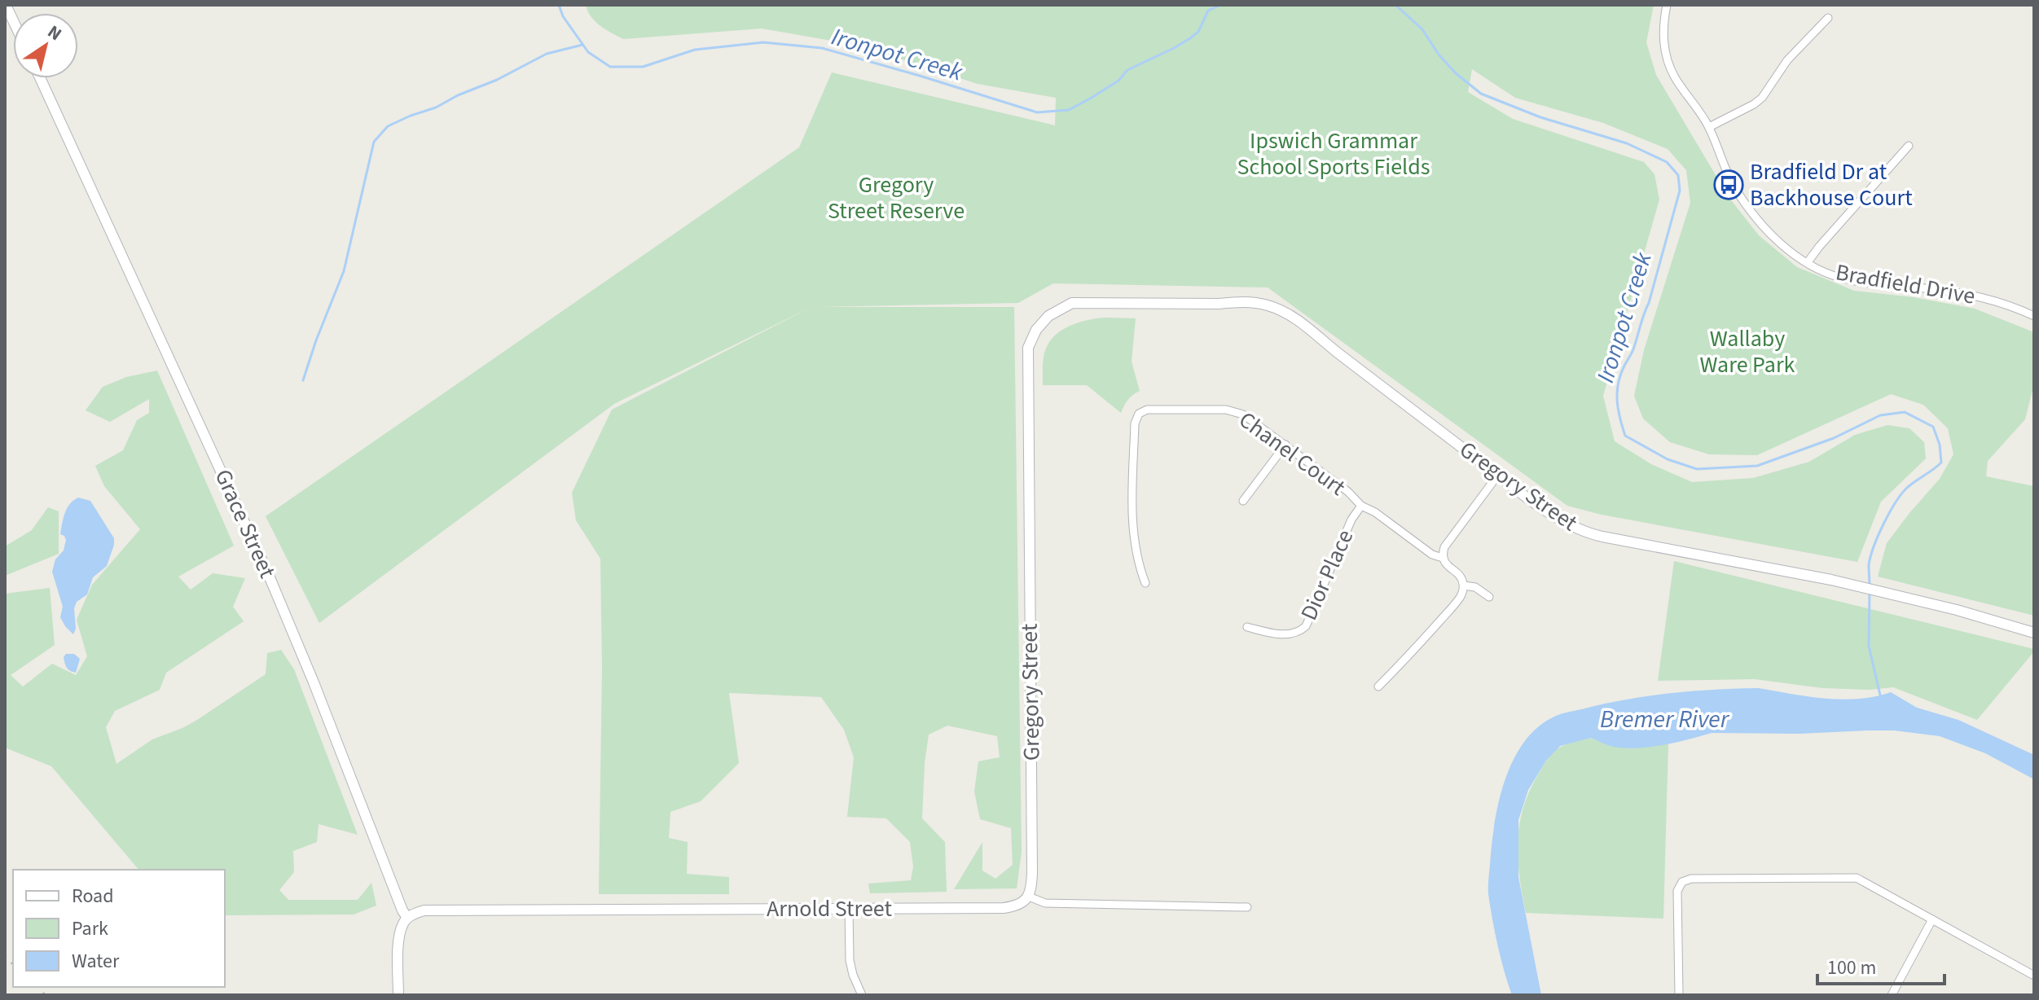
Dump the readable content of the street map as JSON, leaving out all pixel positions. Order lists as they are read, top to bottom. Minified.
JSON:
{"streets":{"main road":["Gregory Street","Grace Street","Arnold Street"],"street":["Bradfield Drive","Chanel Court","Dior Place"]},"crossings":[["Chanel Court","Dior Place"],["Gregory Street","Arnold Street"],["Grace Street","Arnold Street"]],"water":["Ironpot Creek","Bremer River"],"parks":["Ipswich Grammar School Sports Fields","Gregory Street Reserve","Wallaby Ware Park"],"places":{"bus stop":["Bradfield Dr at Backhouse Court"]},"legend":["Road","Park","Water"],"scale_bar":"100 m","north":"top right"}
